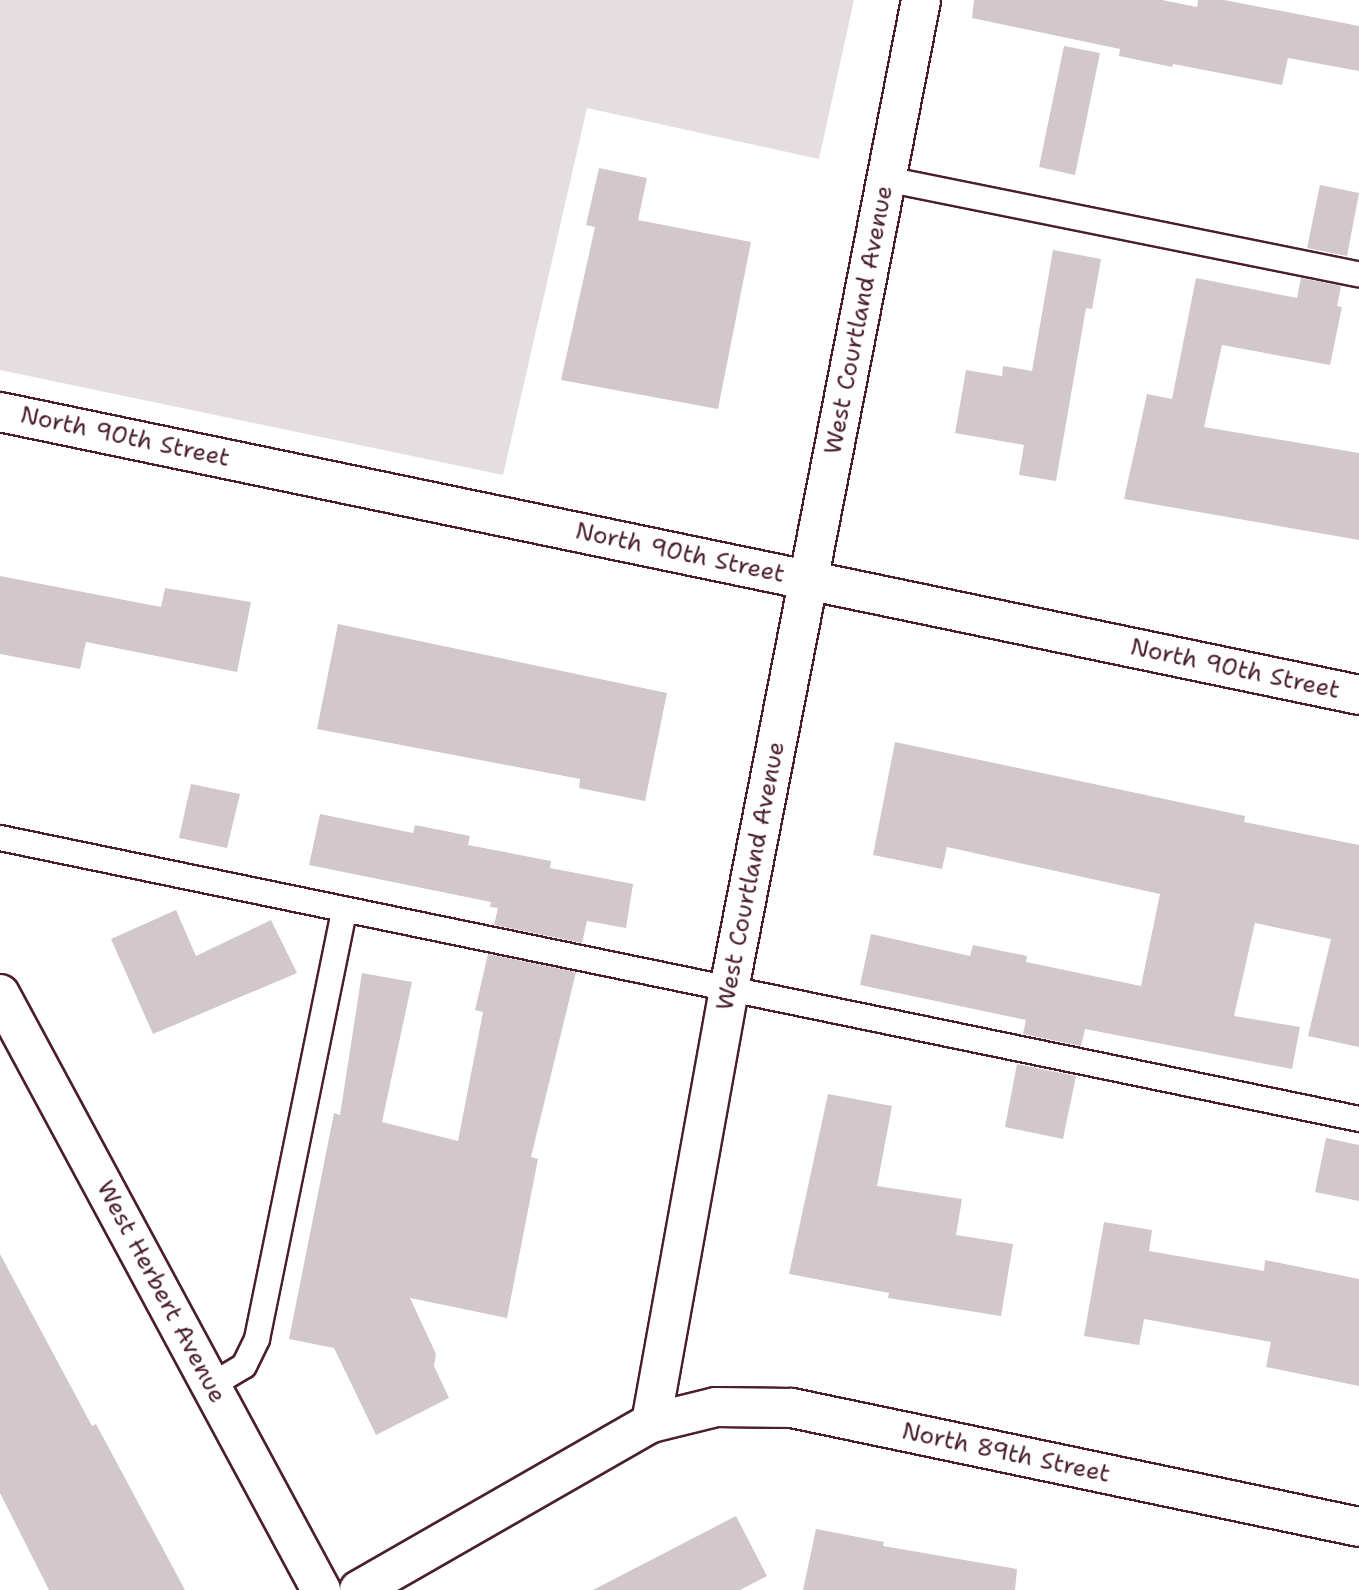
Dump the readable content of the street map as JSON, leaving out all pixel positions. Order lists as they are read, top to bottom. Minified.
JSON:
{"streets":{"street":["West Courtland Avenue","North 90th Street","West Herbert Avenue","North 89th Street"]},"crossings":[["West Courtland Avenue","North 90th Street"],["West Courtland Avenue","North 89th Street"]]}
